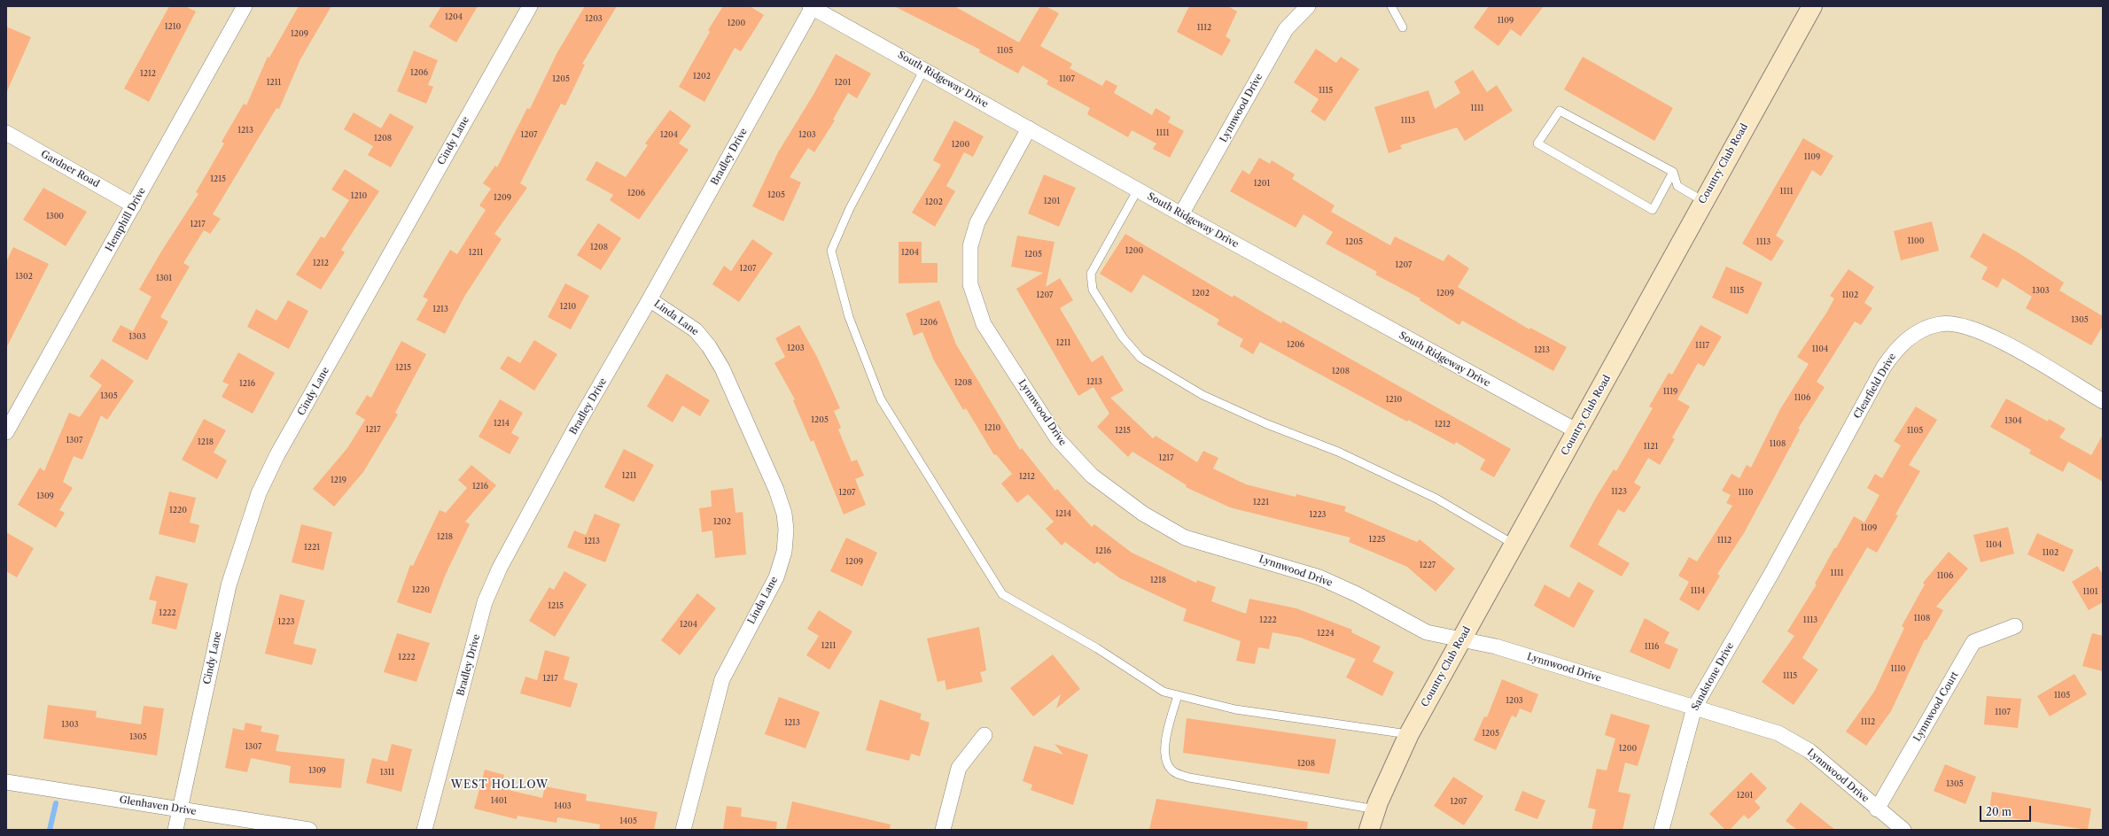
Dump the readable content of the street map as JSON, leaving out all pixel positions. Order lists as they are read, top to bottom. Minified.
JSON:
{"streets":{"main road":["Country Club Road"],"street":["South Ridgeway Drive","Lynnwood Drive","Cindy Lane","Bradley Drive","Gardner Road","Hemphill Drive","Linda Lane","Clearfield Drive","Sandstone Drive","Lynnwood Court","Glenhaven Drive"]},"crossings":[["South Ridgeway Drive","Lynnwood Drive"],["South Ridgeway Drive","Bradley Drive"],["South Ridgeway Drive","Country Club Road"],["Lynnwood Drive","Country Club Road"],["Lynnwood Drive","Sandstone Drive"],["Lynnwood Drive","Lynnwood Court"],["Cindy Lane","Glenhaven Drive"],["Bradley Drive","Linda Lane"],["Gardner Road","Hemphill Drive"],["Clearfield Drive","Sandstone Drive"]],"districts":["WEST HOLLOW"],"house_numbers":["1204","1203","1109","1200","1210","1112","1209","1105","1206","1212","1202","1205","1107","1211","1201","1115","1111","1113","1213","1111","1207","1204","1203","1208","1200","1109","1215","1201","1111","1206","1205","1210","1209","1201","1202","1300","1217","1100","1205","1113","1208","1200","1211","1204","1205","1212","1207","1207","1302","1301","1115","1303","1202","1209","1207","1102","1210","1213","1305","1206","1303","1211","1206","1117","1203","1104","1213","1215","1208","1213","1208","1216","1119","1305","1106","1210","1205","1304","1214","1212","1210","1217","1215","1105","1307","1218","1108","1121","1217","1211","1212","1219","1216","1123","1207","1110","1309","1221","1220","1214","1223","1202","1109","1218","1225","1112","1213","1104","1221","1216","1102","1209","1227","1111","1106","1218","1220","1114","1101","1215","1222","1108","1222","1113","1223","1204","1224","1211","1116","1222","1110","1115","1217","1105","1203","1107","1112","1213","1303","1205","1305","1307","1200","1208","1309","1311","1305","1201","1401","1207","1403","1405"],"scale_bar":"20 m"}
